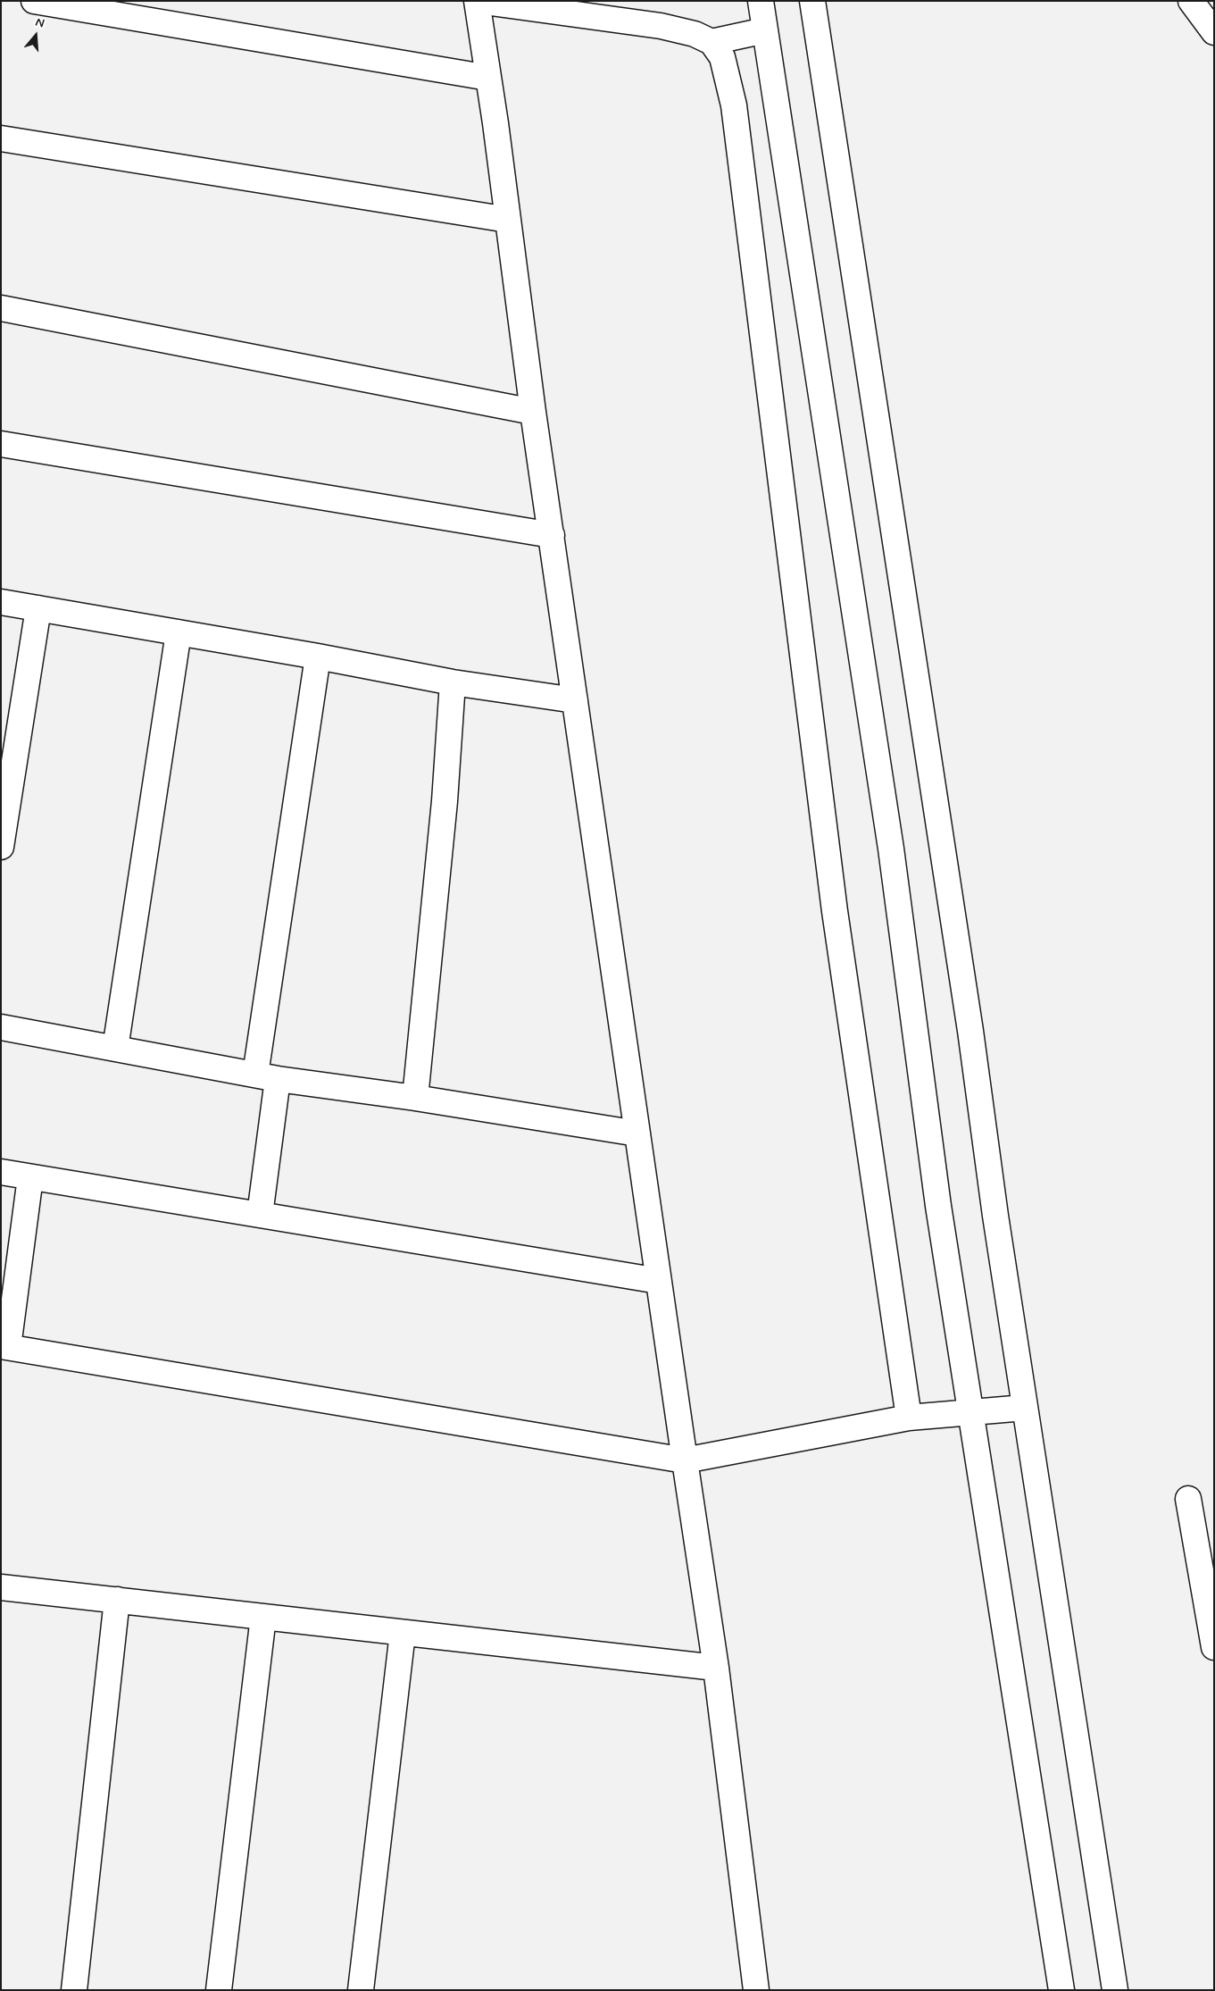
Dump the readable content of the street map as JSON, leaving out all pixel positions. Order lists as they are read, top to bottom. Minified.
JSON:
{"north":"top"}
